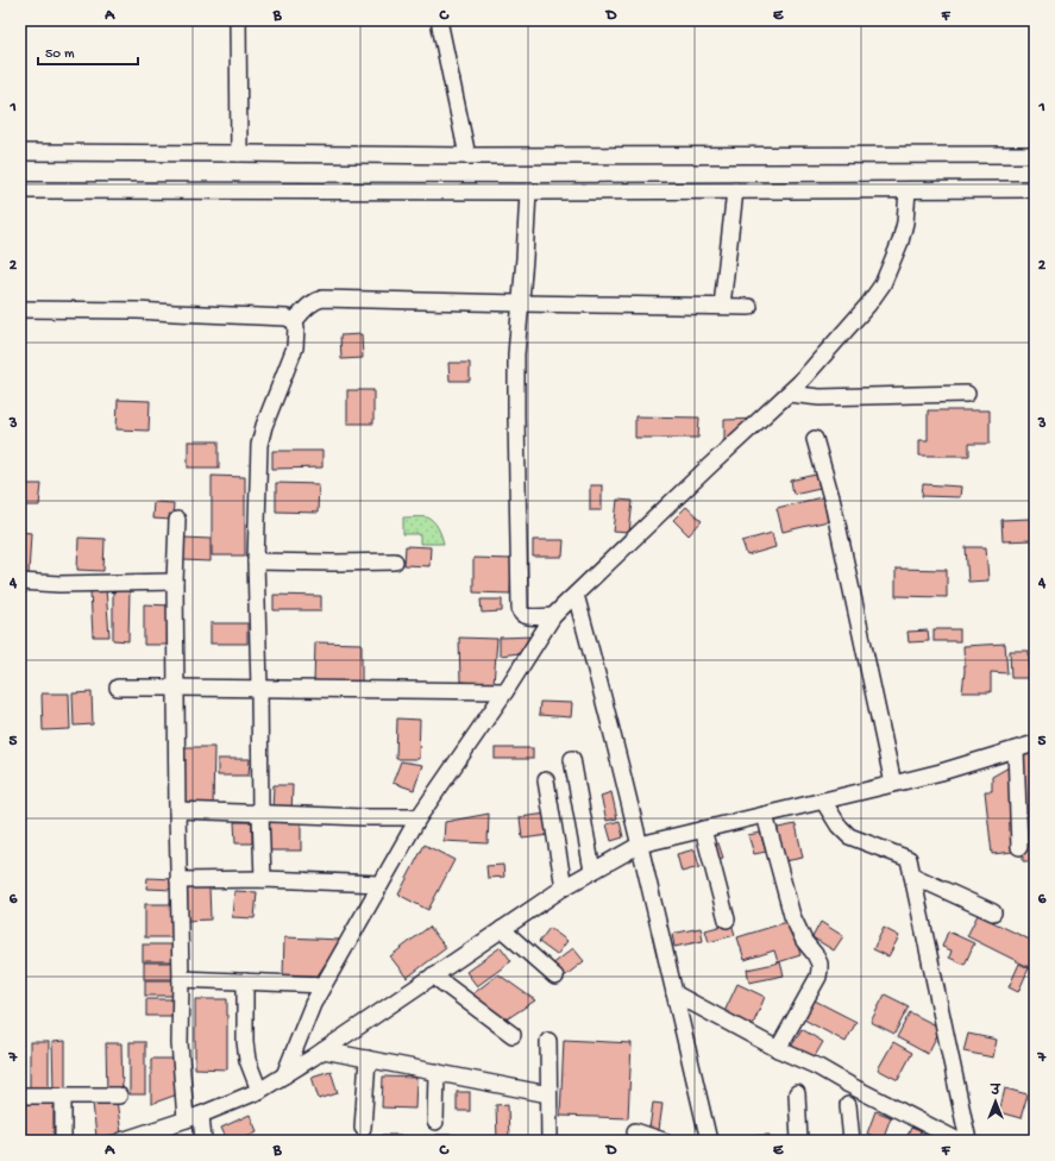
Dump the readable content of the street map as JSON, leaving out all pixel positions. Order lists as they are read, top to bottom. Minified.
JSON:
{"scale_bar":"50 m","north":"top","grid":{"columns":["A","B","C","D","E","F"],"rows":["1","2","3","4","5","6","7"]}}
